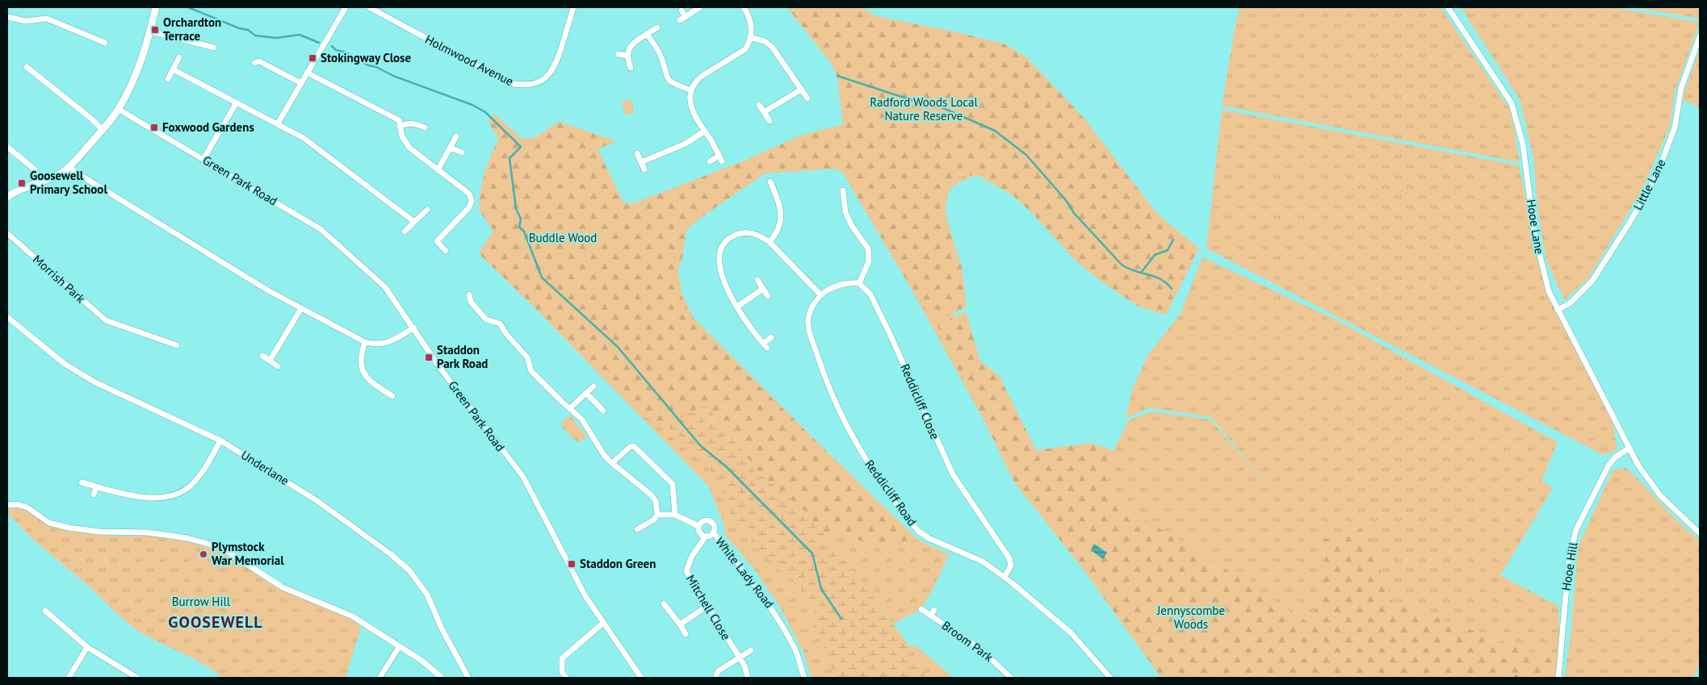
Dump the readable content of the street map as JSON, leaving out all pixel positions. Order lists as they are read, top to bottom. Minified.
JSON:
{"streets":{"street":["Holmwood Avenue","Green Park Road","Little Lane","Hooe Lane","Morrish Park","Reddicliff Close","Underlane","Reddicliff Road","Hooe Hill","White Lady Road","Mitchell Close","Broom Park"]},"crossings":[["Little Lane","Hooe Lane"],["Hooe Lane","Hooe Hill"],["Reddicliff Close","Reddicliff Road"],["White Lady Road","Mitchell Close"]],"districts":["GOOSEWELL"],"parks":["Radford Woods Local Nature Reserve","Buddle Wood","Burrow Hill","Jennyscombe Woods"],"places":{"transit":["Orchardton Terrace","Stokingway Close","Foxwood Gardens","Goosewell Primary School","Staddon Park Road","Staddon Green"],"other":["Plymstock War Memorial"]}}
